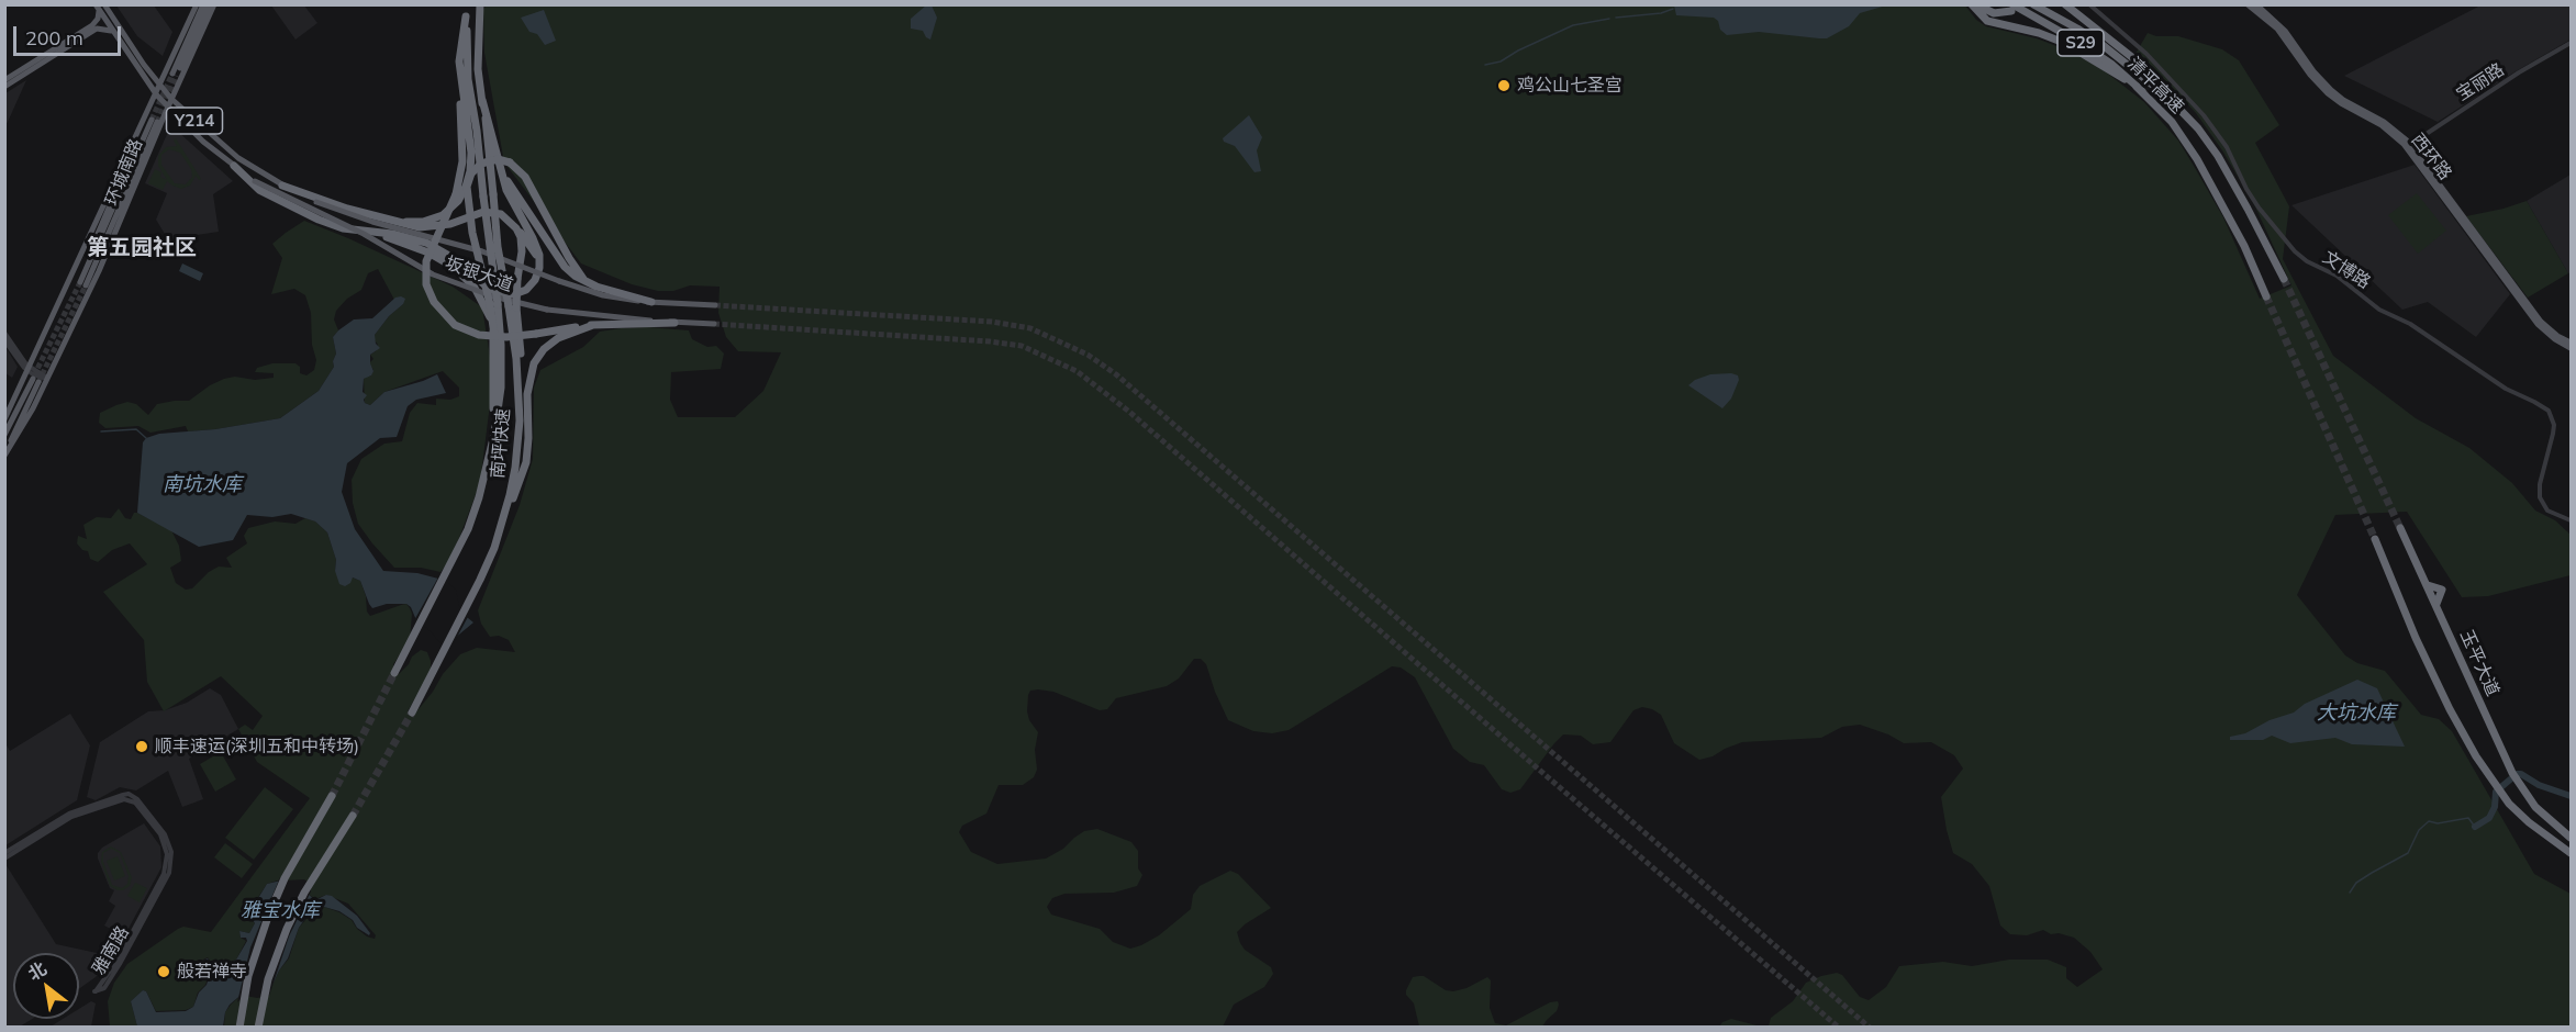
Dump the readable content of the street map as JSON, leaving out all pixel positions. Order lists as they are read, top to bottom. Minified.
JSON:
{"streets":{"highway":["S29","清平高速","南坪快速","玉平大道"],"main road":["Y214","西环路","环城南路","坂银大道"],"street":["宝丽路","文博路","雅南路"]},"crossings":[["宝丽路","西环路"],["Y214","环城南路"],["Y214","坂银大道"]],"districts":["第五园社区"],"water":["南坑水库","大坑水库","雅宝水库"],"places":["鸡公山七圣宫","顺丰速运(深圳五和中转场)","般若禅寺"],"scale_bar":"200 m","north":"top left"}
